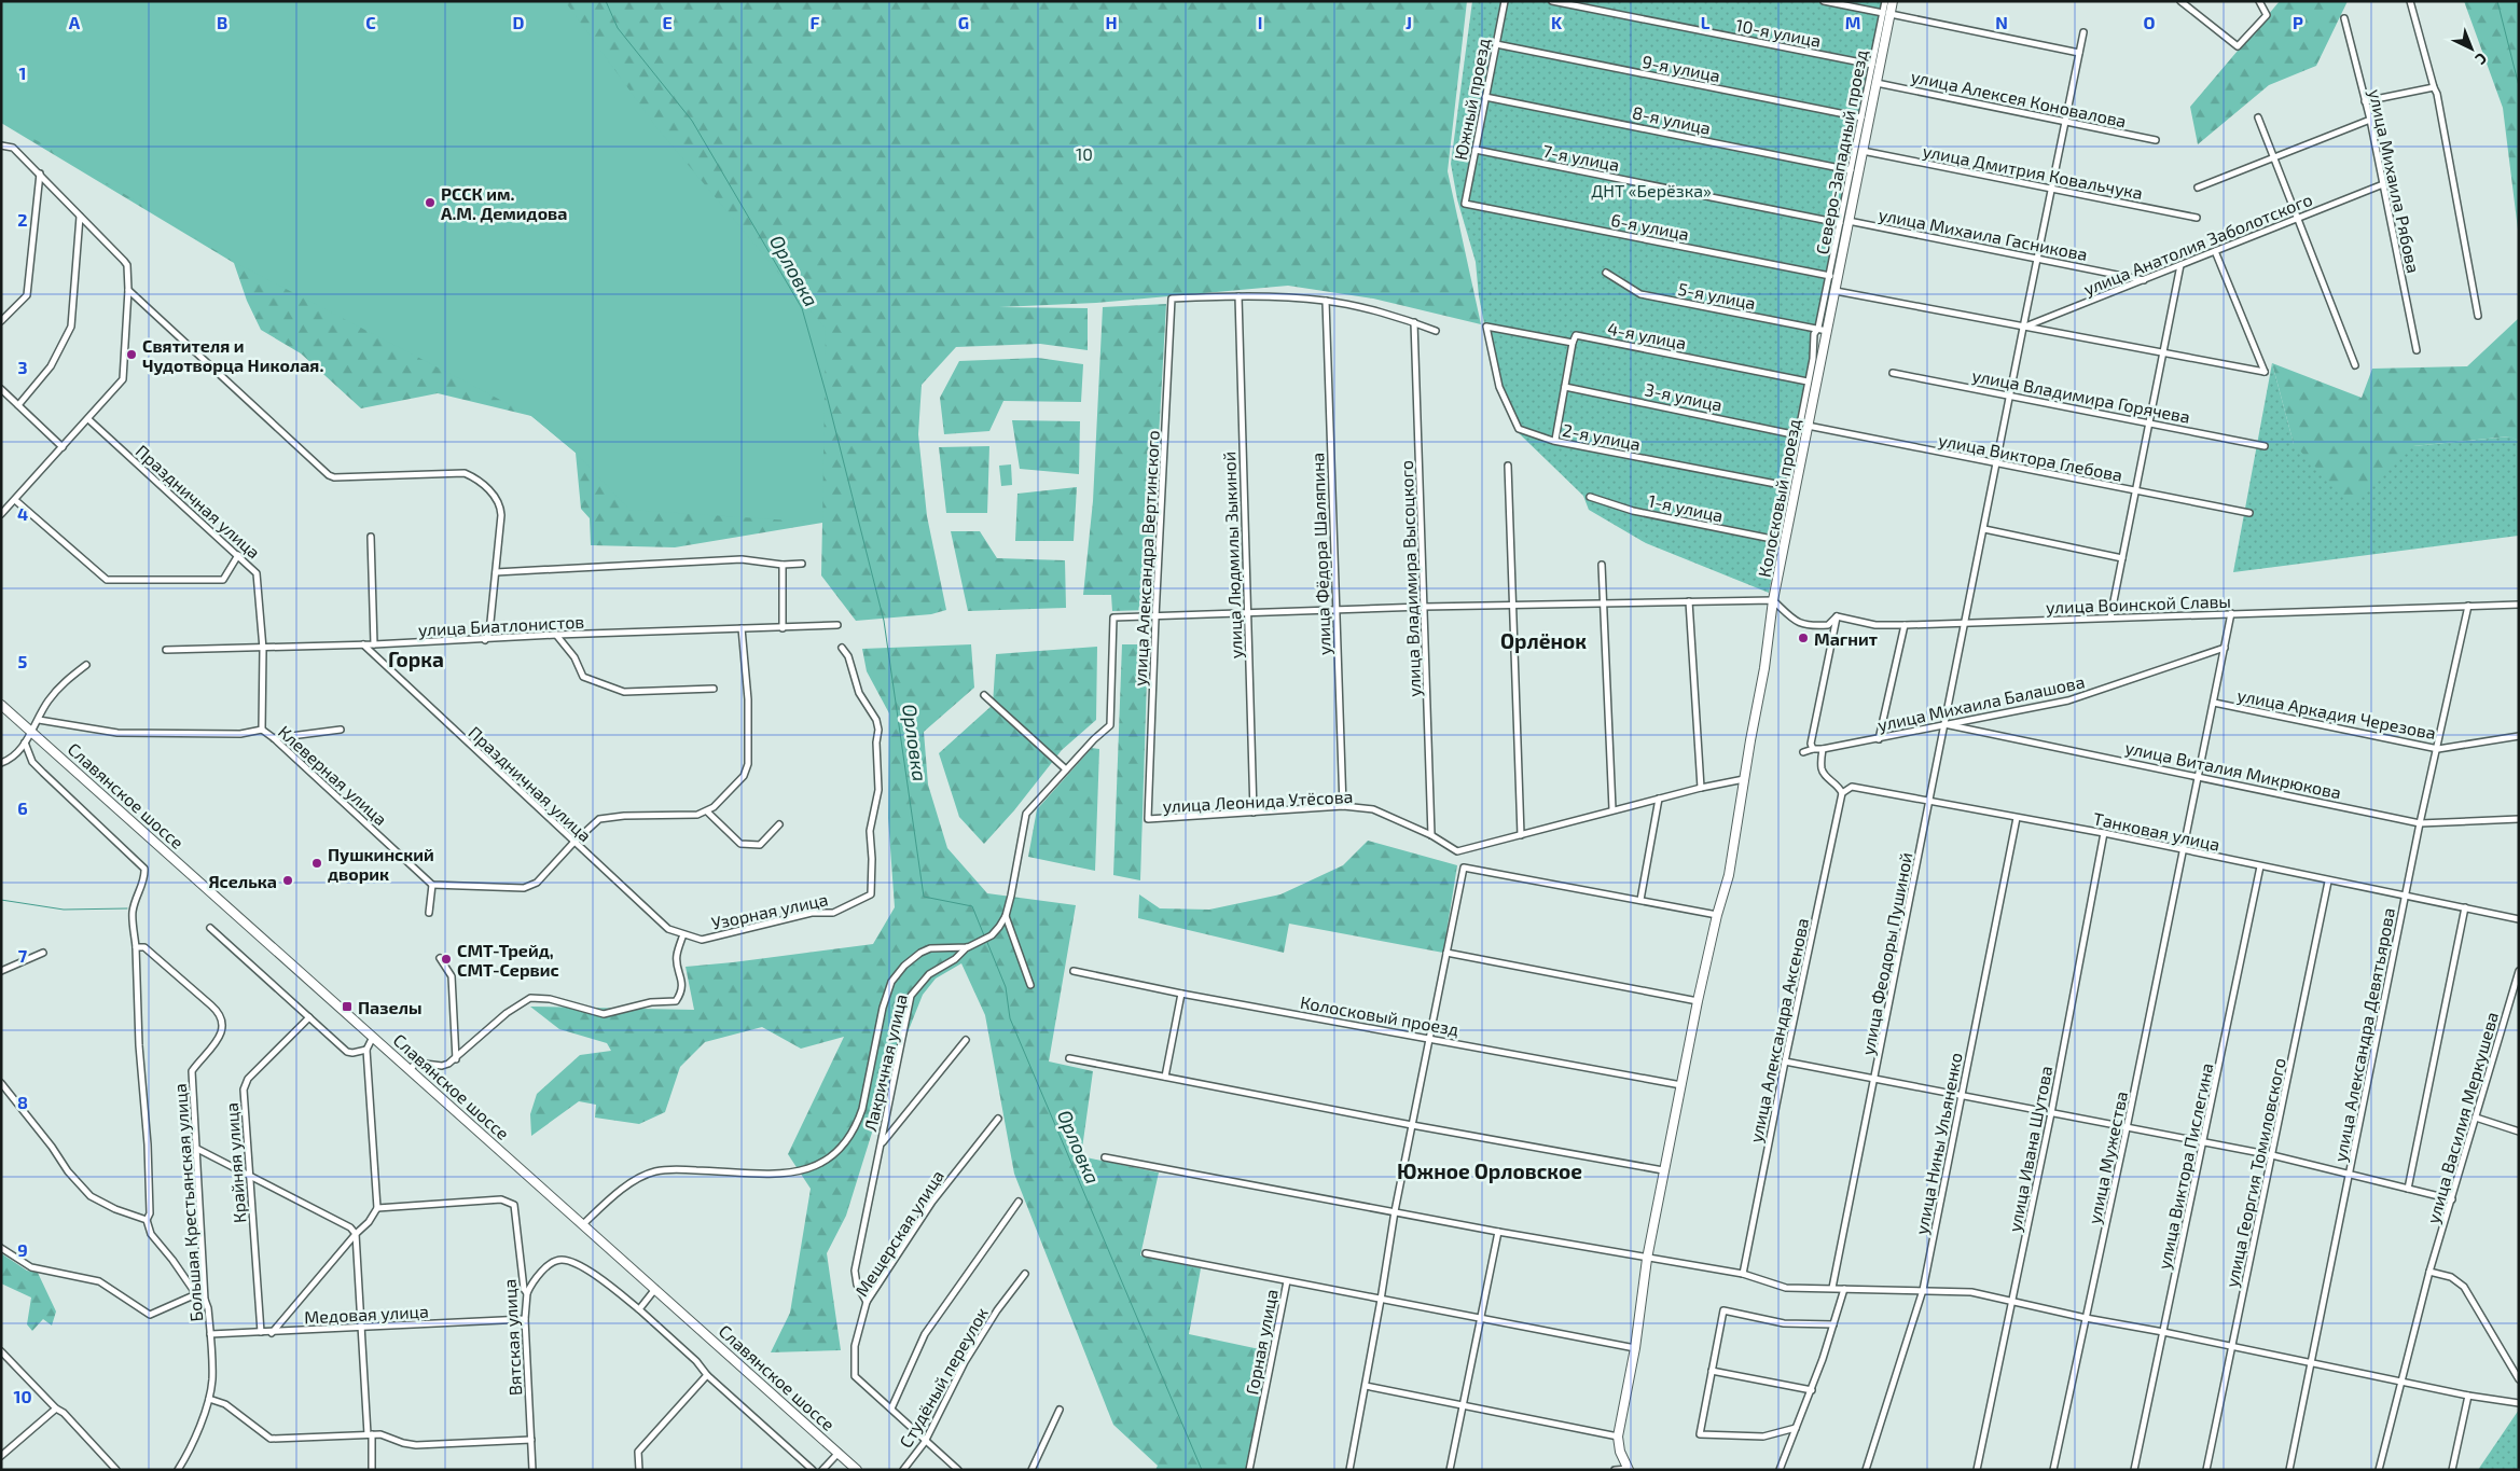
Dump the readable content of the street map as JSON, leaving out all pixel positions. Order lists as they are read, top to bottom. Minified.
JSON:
{"streets":{"street":["10-я улица","9-я улица","улица Алексея Коновалова","Южный проезд","8-я улица","Северо-Западный проезд","7-я улица","улица Дмитрия Ковальчука","улица Михаила Рябова","6-я улица","улица Михаила Гасникова","улица Анатолия Заболотского","5-я улица","4-я улица","улица Владимира Горячева","3-я улица","2-я улица","улица Виктора Глебова","Колосковый проезд","Праздничная улица","1-я улица","улица Фёдора Шаляпина","улица Людмилы Зыкиной","улица Александра Вертинского","улица Владимира Высоцкого","улица Воинской Славы","улица Биатлонистов","улица Михаила Балашова","улица Аркадия Черезова","улица Виталия Микрюкова","Клеверная улица","Славянское шоссе","улица Леонида Утёсова","Танковая улица","Узорная улица","улица Феодоры Пушиной","улица Александра Аксенова","улица Александра Девятьярова","Лакричная улица","улица Василия Меркушева","улица Нины Ульяненко","улица Ивана Шутова","улица Мужества","Крайняя улица","улица Виктора Пислегина","улица Георгия Томиловского","Большая Крестьянская улица","Мещерская улица","Медовая улица","Вятская улица","Горная улица","Студёный переулок"]},"crossings":[["10-я улица","Северо-Западный проезд"],["9-я улица","Южный проезд"],["9-я улица","Северо-Западный проезд"],["улица Алексея Коновалова","Колосковый проезд"],["улица Алексея Коновалова","улица Феодоры Пушиной"],["Южный проезд","8-я улица"],["Южный проезд","7-я улица"],["Южный проезд","6-я улица"],["8-я улица","Северо-Западный проезд"],["Северо-Западный проезд","7-я улица"],["Северо-Западный проезд","6-я улица"],["Северо-Западный проезд","улица Михаила Гасникова"],["Северо-Западный проезд","5-я улица"],["Северо-Западный проезд","4-я улица"],["Северо-Западный проезд","3-я улица"],["Северо-Западный проезд","2-я улица"],["Северо-Западный проезд","Колосковый проезд"],["Северо-Западный проезд","1-я улица"],["7-я улица","улица Михаила Гасникова"],["7-я улица","Колосковый проезд"],["улица Дмитрия Ковальчука","Колосковый проезд"],["улица Дмитрия Ковальчука","улица Феодоры Пушиной"],["улица Михаила Рябова","улица Анатолия Заболотского"],["улица Михаила Гасникова","улица Анатолия Заболотского"],["улица Михаила Гасникова","Колосковый проезд"],["улица Михаила Гасникова","улица Феодоры Пушиной"],["улица Анатолия Заболотского","улица Феодоры Пушиной"],["5-я улица","Колосковый проезд"],["4-я улица","2-я улица"],["улица Владимира Горячева","улица Феодоры Пушиной"],["улица Виктора Глебова","Колосковый проезд"],["улица Виктора Глебова","улица Феодоры Пушиной"],["Колосковый проезд","улица Леонида Утёсова"],["Колосковый проезд","Горная улица"],["Праздничная улица","улица Биатлонистов"],["Праздничная улица","Клеверная улица"],["Праздничная улица","Узорная улица"],["улица Фёдора Шаляпина","улица Леонида Утёсова"],["улица Людмилы Зыкиной","улица Александра Вертинского"],["улица Людмилы Зыкиной","улица Леонида Утёсова"],["улица Александра Вертинского","улица Леонида Утёсова"],["улица Владимира Высоцкого","улица Леонида Утёсова"],["улица Воинской Славы","улица Феодоры Пушиной"],["улица Воинской Славы","улица Александра Девятьярова"],["улица Воинской Славы","улица Мужества"],["улица Михаила Балашова","улица Виталия Микрюкова"],["улица Михаила Балашова","улица Феодоры Пушиной"],["улица Михаила Балашова","улица Мужества"],["улица Аркадия Черезова","улица Александра Девятьярова"],["улица Аркадия Черезова","улица Мужества"],["улица Виталия Микрюкова","улица Феодоры Пушиной"],["улица Виталия Микрюкова","улица Александра Девятьярова"],["улица Виталия Микрюкова","улица Мужества"],["Танковая улица","улица Феодоры Пушиной"],["Танковая улица","улица Александра Аксенова"],["Танковая улица","улица Александра Девятьярова"],["Танковая улица","улица Василия Меркушева"],["Танковая улица","улица Нины Ульяненко"],["Танковая улица","улица Ивана Шутова"],["Танковая улица","улица Мужества"],["Танковая улица","улица Виктора Пислегина"],["Танковая улица","улица Георгия Томиловского"],["Лакричная улица","Мещерская улица"],["Крайняя улица","Медовая улица"],["Большая Крестьянская улица","Медовая улица"],["Медовая улица","Вятская улица"]],"districts":["Орлёнок","Горка","Южное Орловское"],"water":["Орловка"],"parks":["10","ДНТ «Берёзка»"],"places":{"other":["РССК им. А.М. Демидова","Святителя и Чудотворца Николая.","Магнит","Пушкинский дворик","Яселька","СМТ-Трейд, СМТ-Сервис"],"transit":["Пазелы"]},"north":"bottom right","grid":{"columns":["A","B","C","D","E","F","G","H","I","J","K","L","M","N","O","P"],"rows":["1","2","3","4","5","6","7","8","9","10"]}}
